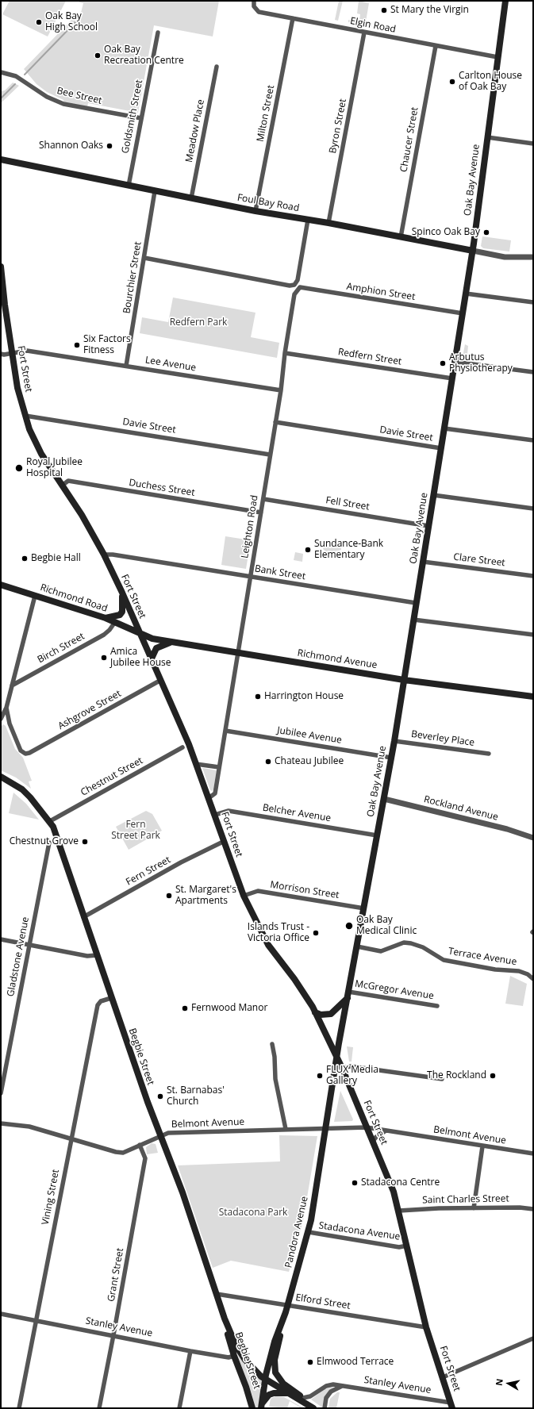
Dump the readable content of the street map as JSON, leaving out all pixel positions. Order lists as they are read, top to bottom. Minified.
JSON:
{"streets":{"main road":["Oak Bay Avenue","Foul Bay Road","Fort Street","Richmond Road","Richmond Avenue","Begbie Street","Pandora Avenue"],"street":["Elgin Road","Bee Street","Milton Street","Goldsmith Street","Byron Street","Meadow Place","Chaucer Street","Bourchier Street","Amphion Street","Redfern Street","Lee Avenue","Davie Street","Duchess Street","Fell Street","Leighton Road","Clare Street","Bank Street","Birch Street","Ashgrove Street","Jubilee Avenue","Beverley Place","Chestnut Street","Rockland Avenue","Belcher Avenue","Fern Street","Morrison Street","Gladstone Avenue","Terrace Avenue","McGregor Avenue","Belmont Avenue","Vining Street","Saint Charles Street","Stadacona Avenue","Grant Street","Elford Street","Stanley Avenue"]},"crossings":[["Elgin Road","Milton Street"],["Elgin Road","Byron Street"],["Elgin Road","Chaucer Street"],["Elgin Road","Oak Bay Avenue"],["Bee Street","Goldsmith Street"],["Milton Street","Foul Bay Road"],["Goldsmith Street","Foul Bay Road"],["Byron Street","Foul Bay Road"],["Meadow Place","Foul Bay Road"],["Chaucer Street","Foul Bay Road"],["Oak Bay Avenue","Foul Bay Road"],["Oak Bay Avenue","Amphion Street"],["Oak Bay Avenue","Redfern Street"],["Oak Bay Avenue","Fort Street"],["Oak Bay Avenue","Davie Street"],["Oak Bay Avenue","Fell Street"],["Oak Bay Avenue","Clare Street"],["Oak Bay Avenue","Bank Street"],["Oak Bay Avenue","Richmond Avenue"],["Oak Bay Avenue","Jubilee Avenue"],["Oak Bay Avenue","Beverley Place"],["Oak Bay Avenue","Rockland Avenue"],["Oak Bay Avenue","Belcher Avenue"],["Oak Bay Avenue","Morrison Street"],["Oak Bay Avenue","Terrace Avenue"],["Oak Bay Avenue","McGregor Avenue"],["Oak Bay Avenue","Pandora Avenue"],["Foul Bay Road","Bourchier Street"],["Bourchier Street","Lee Avenue"],["Amphion Street","Leighton Road"],["Redfern Street","Leighton Road"],["Lee Avenue","Fort Street"],["Lee Avenue","Leighton Road"],["Fort Street","Davie Street"],["Fort Street","Duchess Street"],["Fort Street","Leighton Road"],["Fort Street","Bank Street"],["Fort Street","Richmond Road"],["Fort Street","Richmond Avenue"],["Fort Street","Ashgrove Street"],["Fort Street","Belcher Avenue"],["Fort Street","Fern Street"],["Fort Street","Morrison Street"],["Fort Street","Belmont Avenue"],["Fort Street","Saint Charles Street"],["Fort Street","Stadacona Avenue"],["Fort Street","Pandora Avenue"],["Fort Street","Elford Street"],["Fort Street","Stanley Avenue"],["Davie Street","Leighton Road"],["Duchess Street","Leighton Road"],["Fell Street","Leighton Road"],["Leighton Road","Bank Street"],["Leighton Road","Richmond Avenue"],["Leighton Road","Jubilee Avenue"],["Richmond Road","Birch Street"],["Richmond Road","Richmond Avenue"],["Chestnut Street","Begbie Street"],["Fern Street","Begbie Street"],["Begbie Street","Belmont Avenue"],["Begbie Street","Vining Street"],["Begbie Street","Pandora Avenue"],["Begbie Street","Elford Street"],["Begbie Street","Stanley Avenue"],["Belmont Avenue","Vining Street"],["Belmont Avenue","Pandora Avenue"],["Belmont Avenue","Grant Street"],["Vining Street","Stanley Avenue"],["Stadacona Avenue","Pandora Avenue"],["Pandora Avenue","Elford Street"],["Grant Street","Stanley Avenue"]],"parks":["Redfern Park","Fern Street Park","Stadacona Park"],"places":["St Mary the Virgin","Oak Bay High School","Oak Bay Recreation Centre","Carlton House of Oak Bay","Shannon Oaks","Spinco Oak Bay","Six Factors Fitness","Arbutus Physiotherapy","Royal Jubilee Hospital","Sundance-Bank Elementary","Begbie Hall","Amica Jubilee House","Harrington House","Chateau Jubilee","Chestnut Grove","St. Margaret's Apartments","Oak Bay Medical Clinic","Islands Trust - Victoria Office","Fernwood Manor","FLUX Media Gallery","The Rockland","St. Barnabas' Church","Stadacona Centre","Elmwood Terrace"],"north":"left"}
